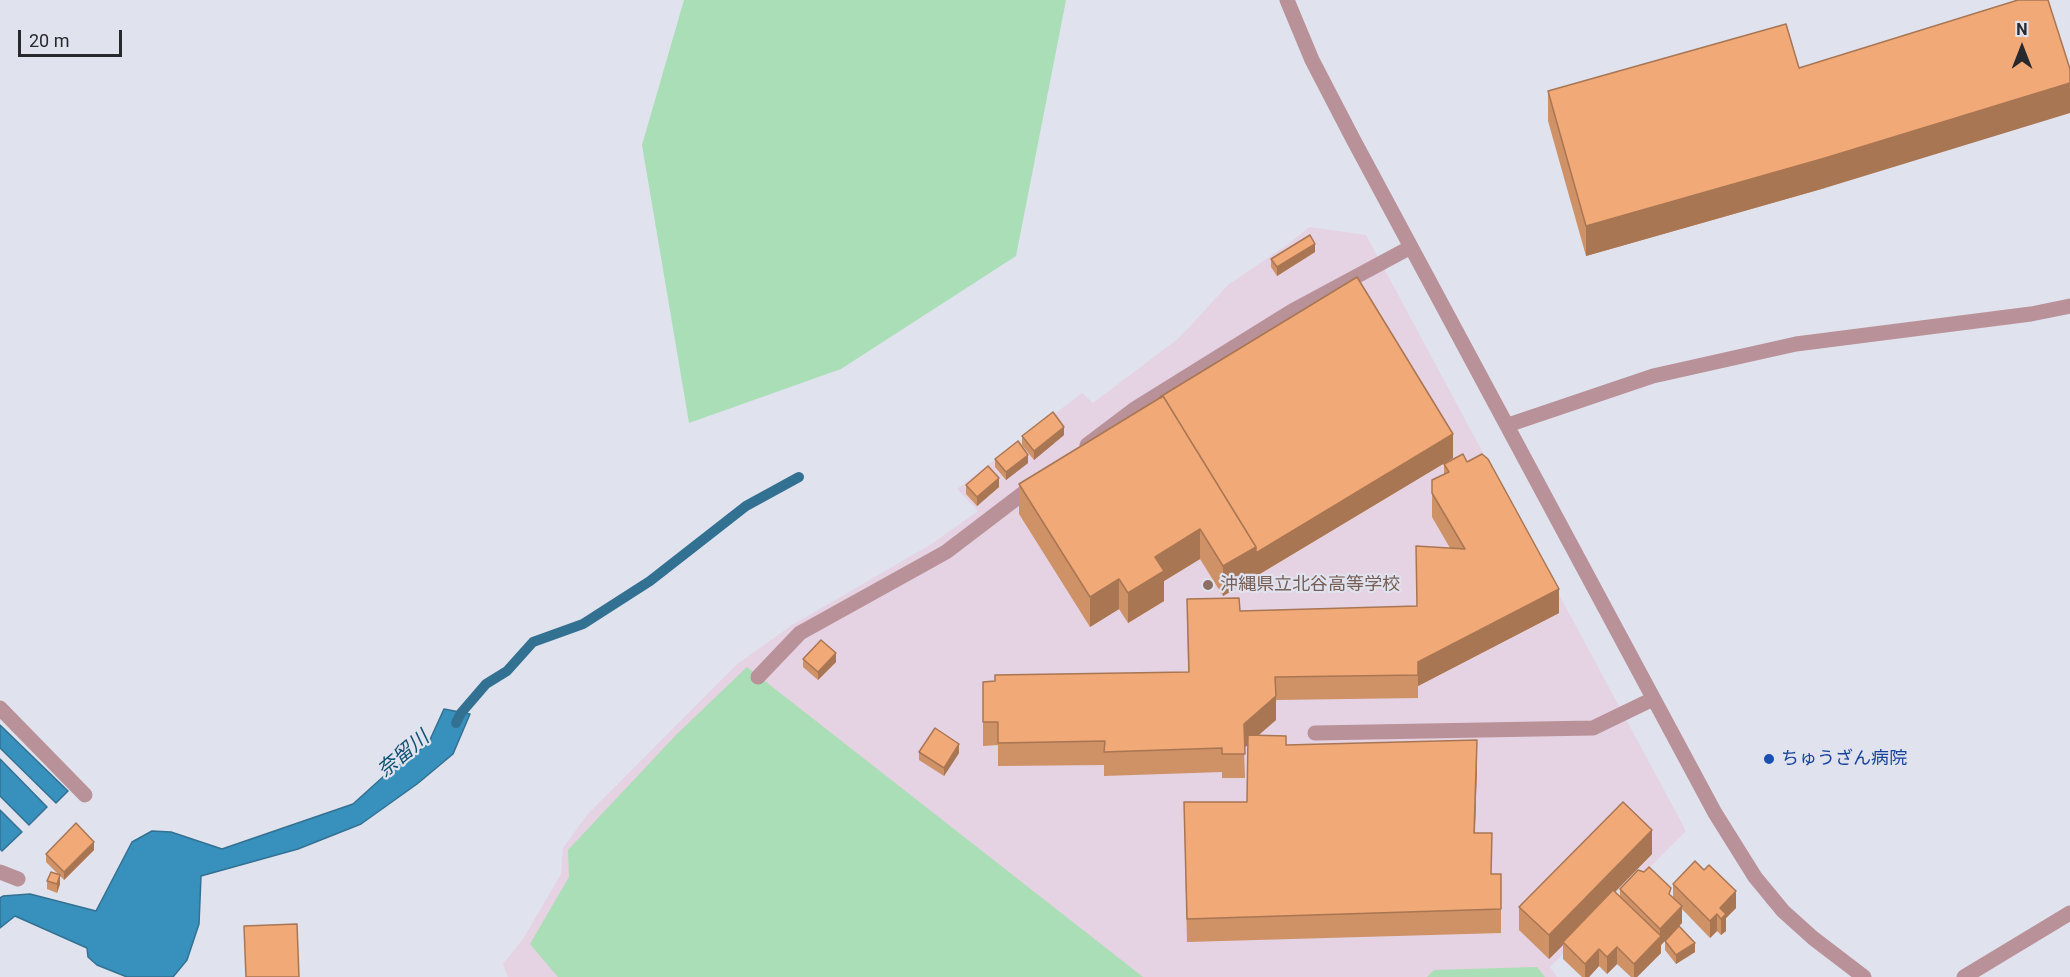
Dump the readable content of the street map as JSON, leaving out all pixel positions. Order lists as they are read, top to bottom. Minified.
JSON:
{"water":["奈留川"],"places":["沖縄県立北谷高等学校","ちゅうざん病院"],"scale_bar":"20 m","north":"top"}
